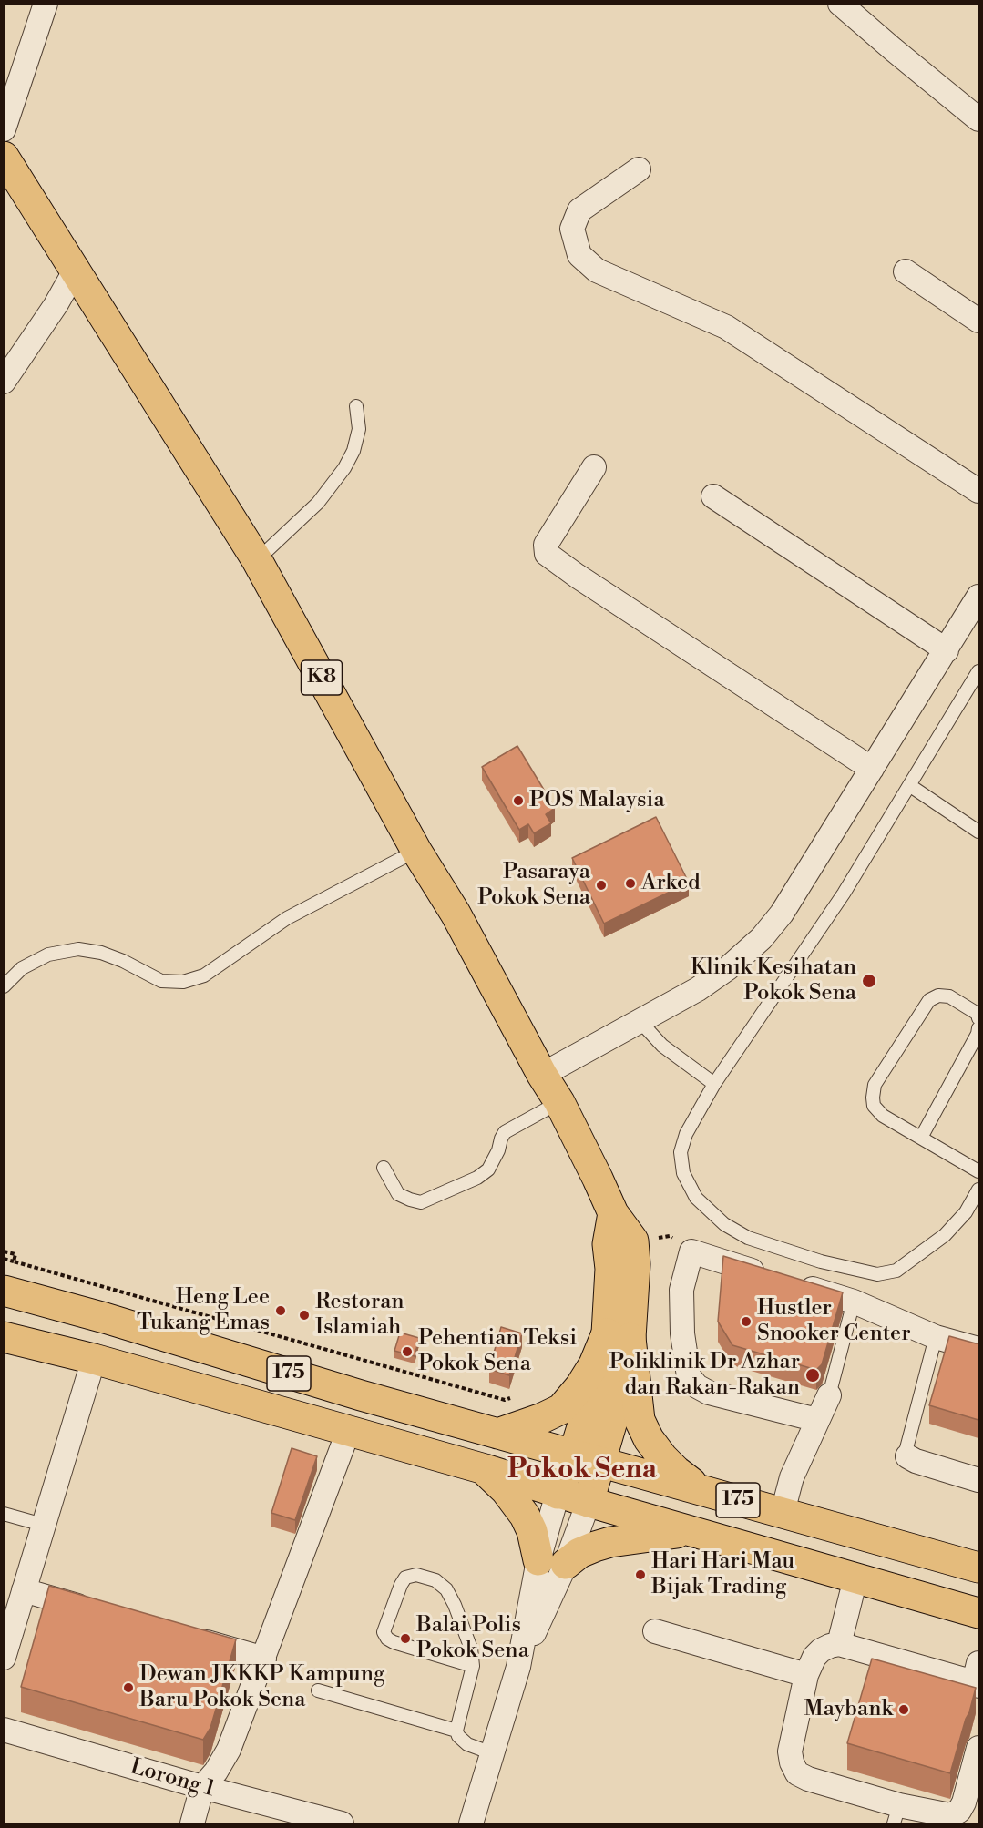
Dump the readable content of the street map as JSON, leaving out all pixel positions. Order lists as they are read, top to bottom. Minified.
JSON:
{"streets":{"main road":["K8","175"],"street":["Lorong 1"]},"districts":["Pokok Sena"],"places":["POS Malaysia","Arked","Pasaraya Pokok Sena","Klinik Kesihatan Pokok Sena","Heng Lee Tukang Emas","Restoran Islamiah","Hustler Snooker Center","Pehentian Teksi Pokok Sena","Poliklinik Dr Azhar dan Rakan-Rakan","Hari Hari Mau Bijak Trading","Balai Polis Pokok Sena","Dewan JKKKP Kampung Baru Pokok Sena","Maybank"]}
